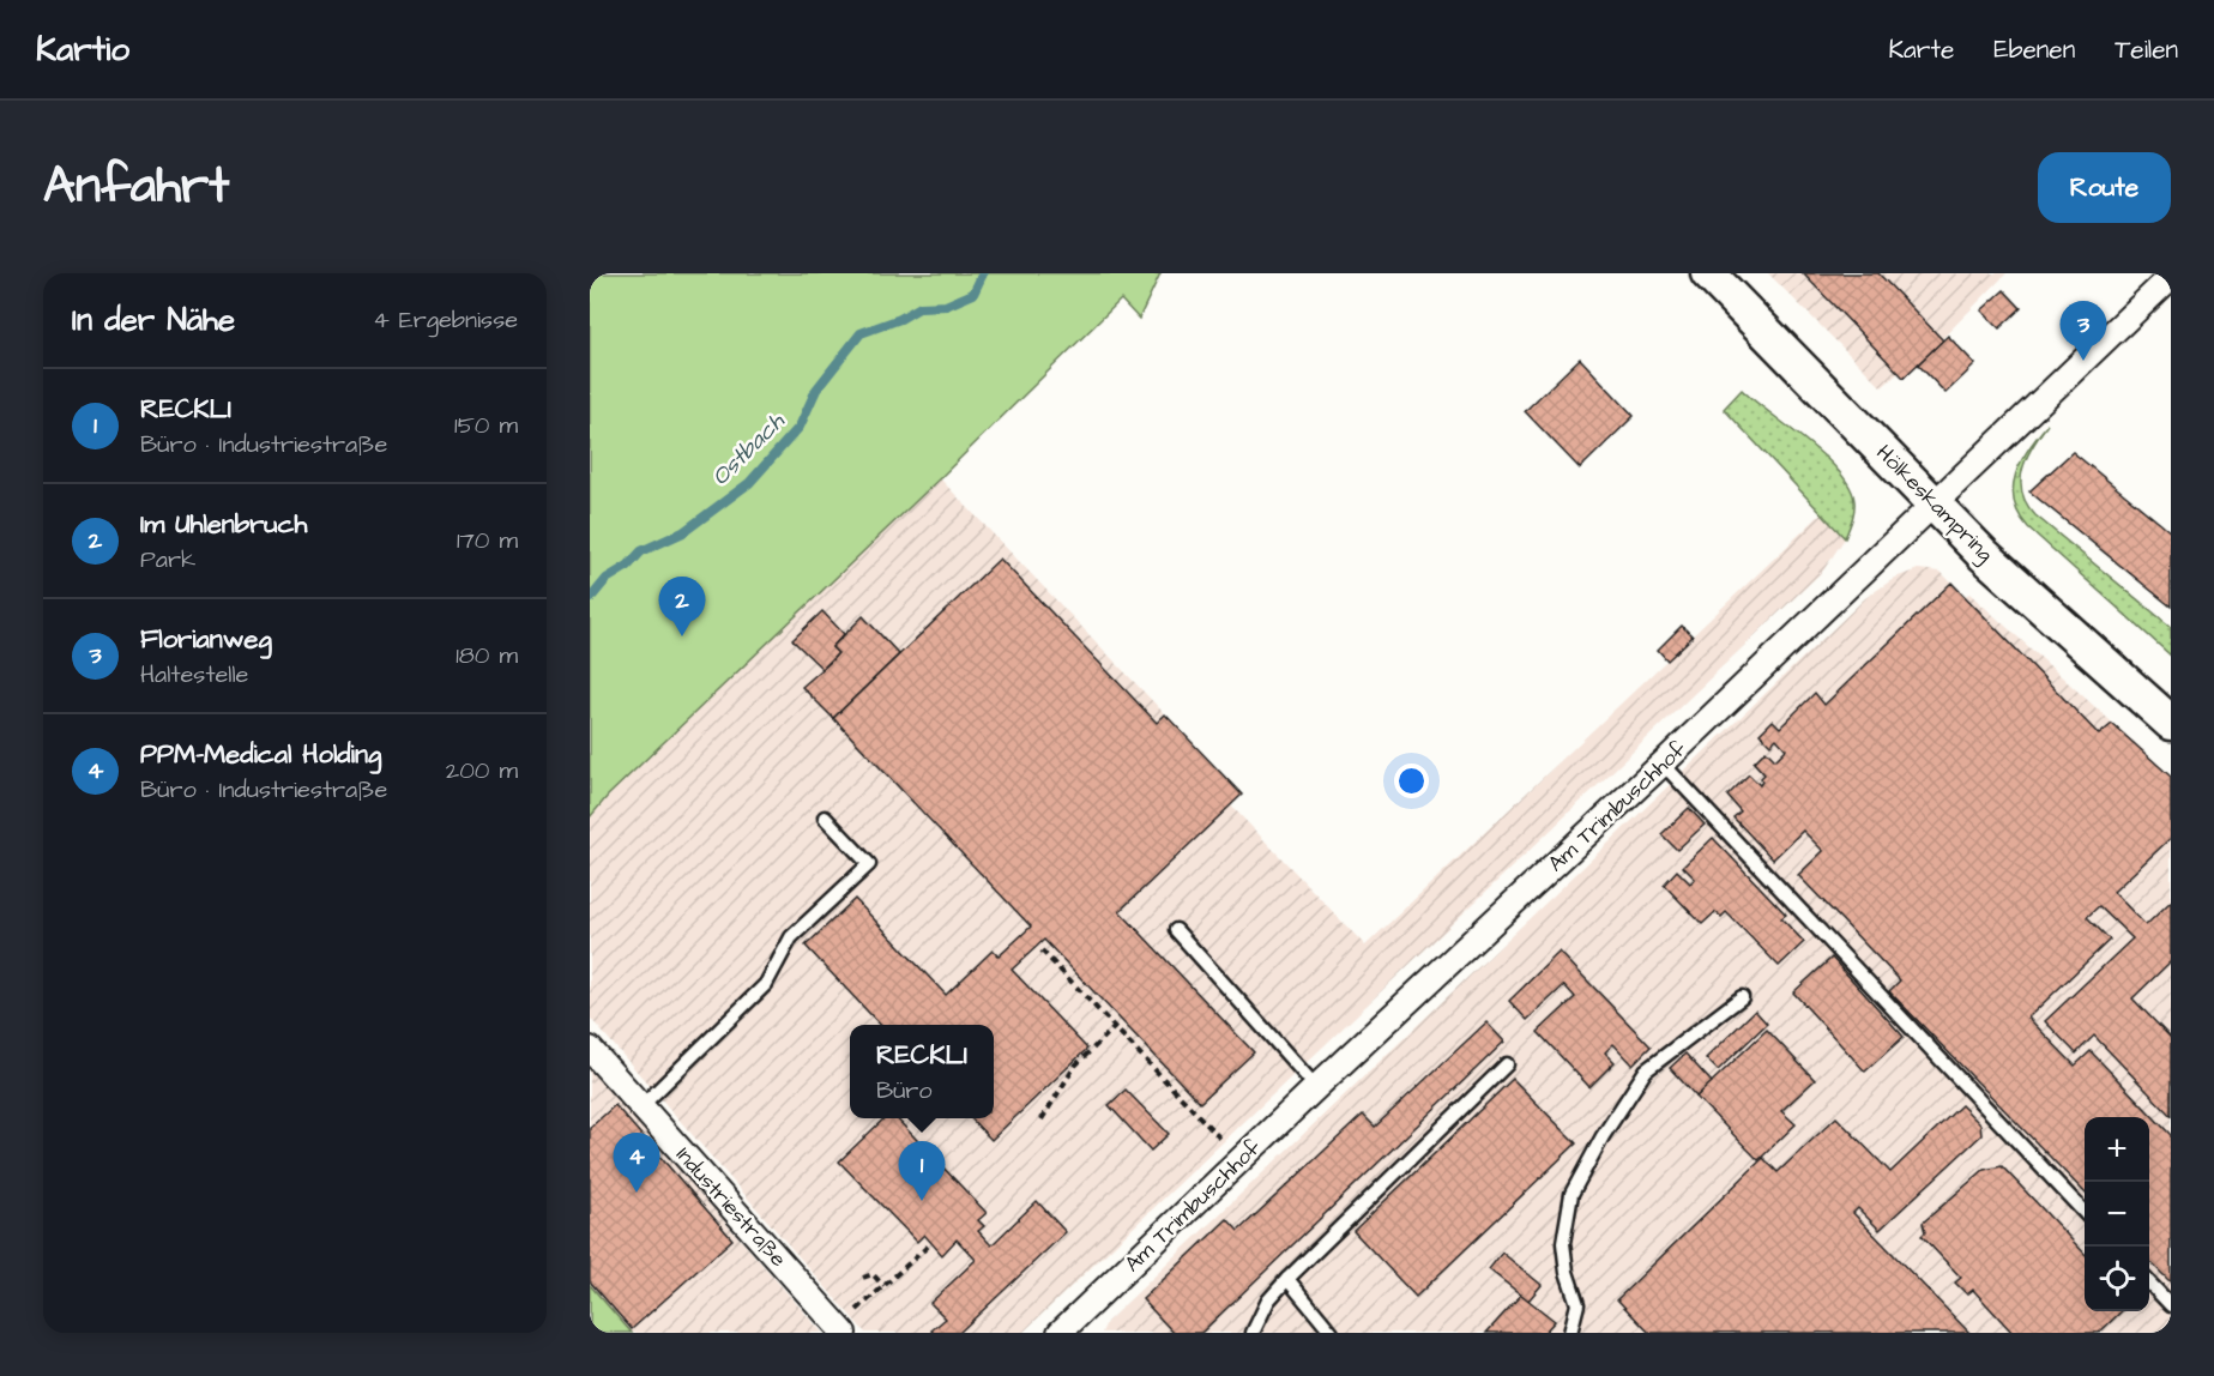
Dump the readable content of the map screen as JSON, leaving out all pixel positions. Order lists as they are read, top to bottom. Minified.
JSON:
{"streets":{"main road":["Hölkeskampring"],"street":["Am Trimbuschhof","Industriestraße"]},"crossings":[["Hölkeskampring","Am Trimbuschhof"]],"water":["Ostbach"],"page":{"header":"Kartio","nav":["Karte","Ebenen","Teilen"],"title":"Anfahrt","buttons":"Route","heading":["In der Nähe","4 Ergebnisse"],"pins":["3","2","4","1"],"list":[{"mark":"1","name":"RECKLI","note":"Büro · Industriestraße","value":"150 m"},{"mark":"2","name":"Im Uhlenbruch","note":"Park","value":"170 m"},{"mark":"3","name":"Florianweg","note":"Haltestelle","value":"180 m"},{"mark":"4","name":"PPM-Medical Holding","note":"Büro · Industriestraße","value":"200 m"}],"popup":["RECKLI","Büro"],"map_buttons":["+","−"]}}
